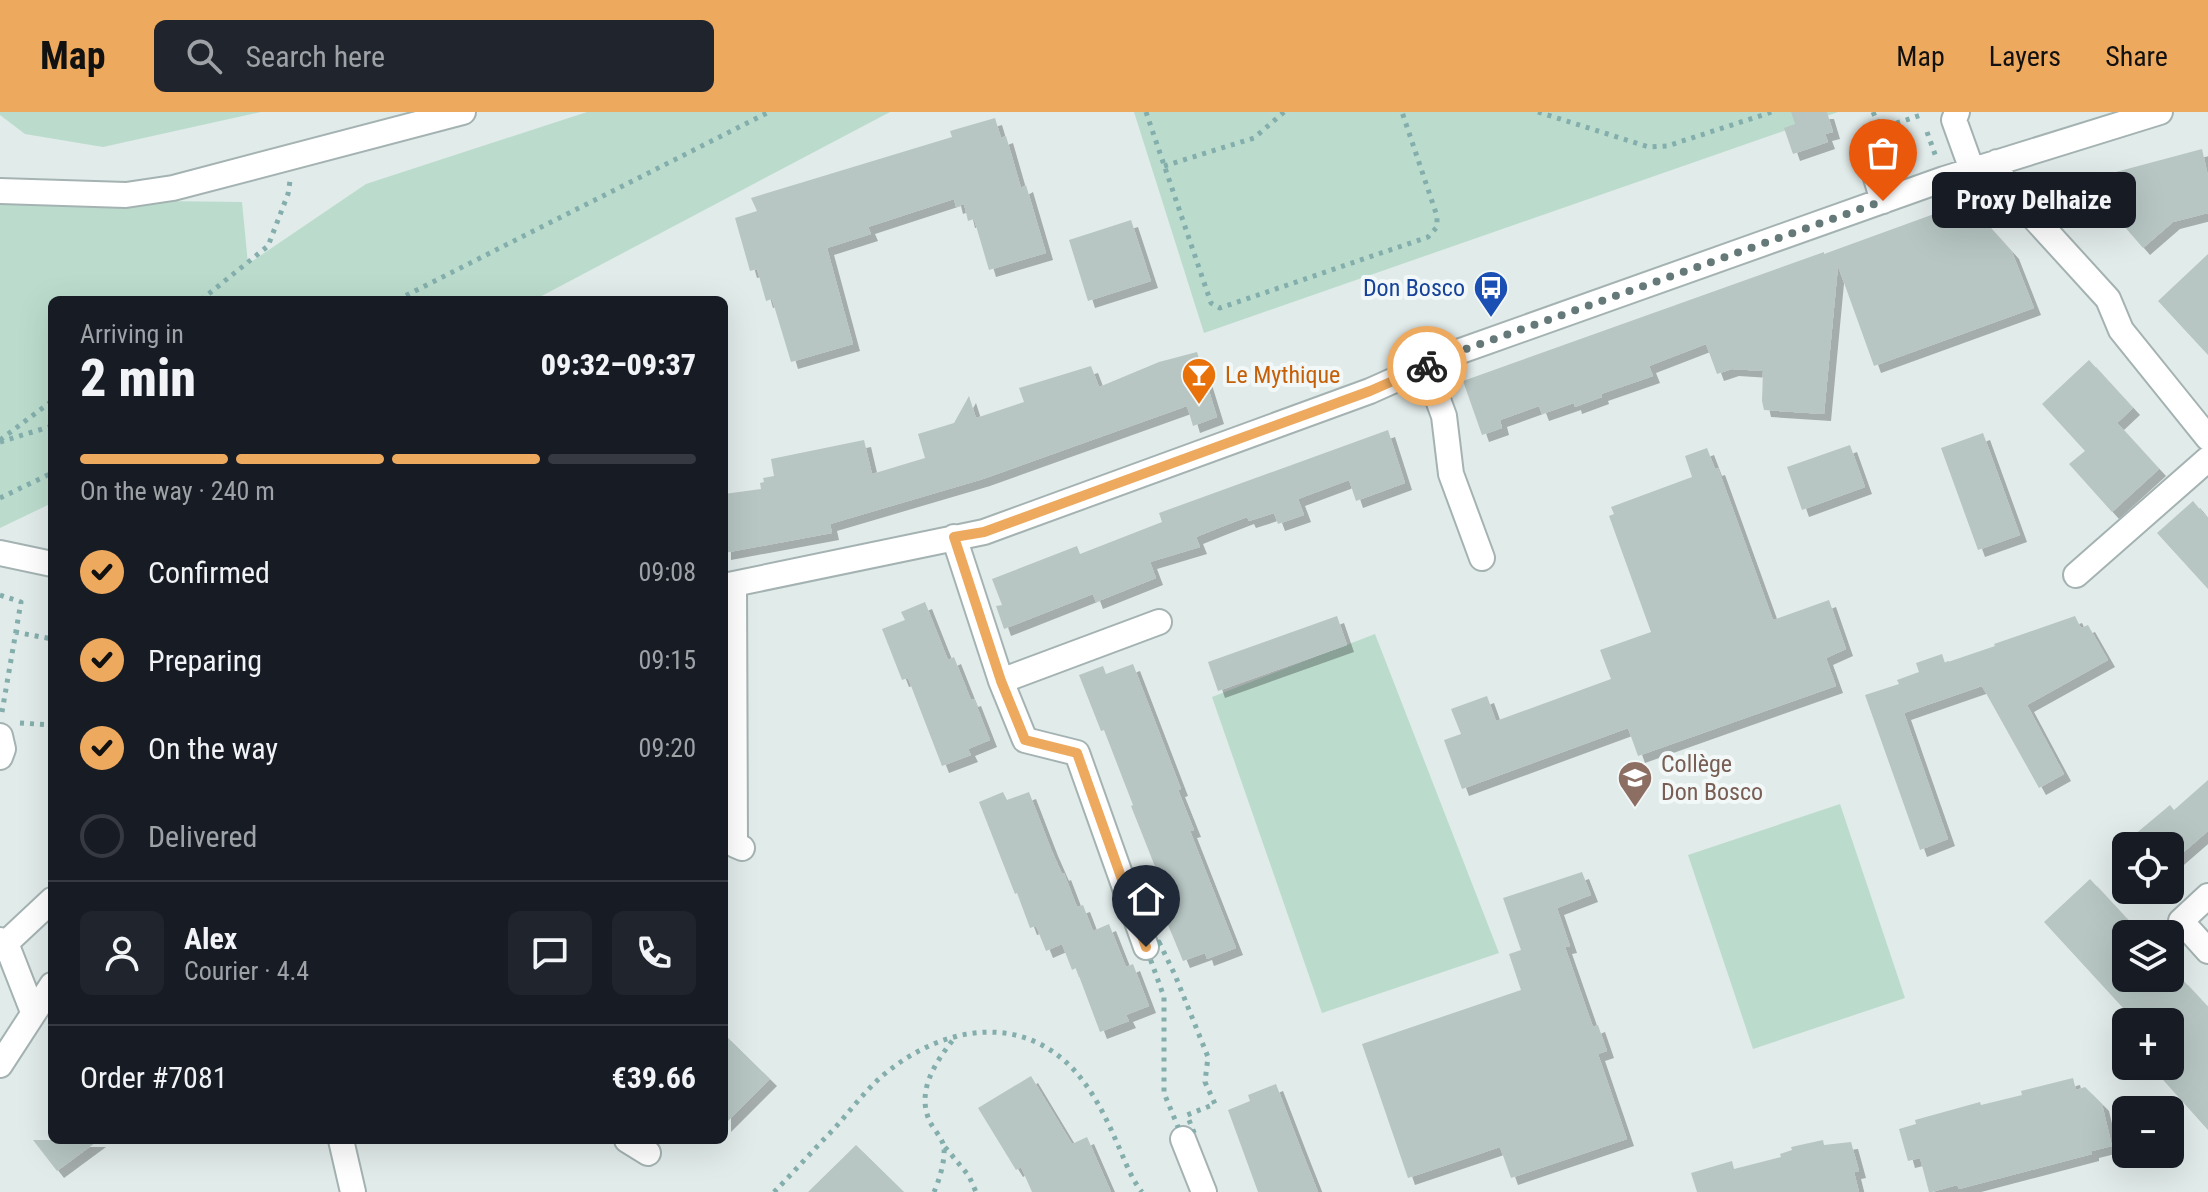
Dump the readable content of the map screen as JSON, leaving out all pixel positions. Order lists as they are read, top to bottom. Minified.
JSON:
{"places":{"other":["Proxy Delhaize"],"bus stop":["Don Bosco"],"bar":["Le Mythique"],"school or university":["Collège Don Bosco"]},"page":{"header":"Map","search":"Search here","nav":["Map","Layers","Share"],"bubble":"Proxy Delhaize","heading":["2 min","Arriving in","09:32–09:37"],"panel":["Alex","Courier · 4.4","Order #7081","€39.66"],"bar":"On the way · 240 m","list":[["Confirmed","09:08"],["Preparing","09:15"],["On the way","09:20"],"Delivered"],"map_buttons":["+","−"]}}
